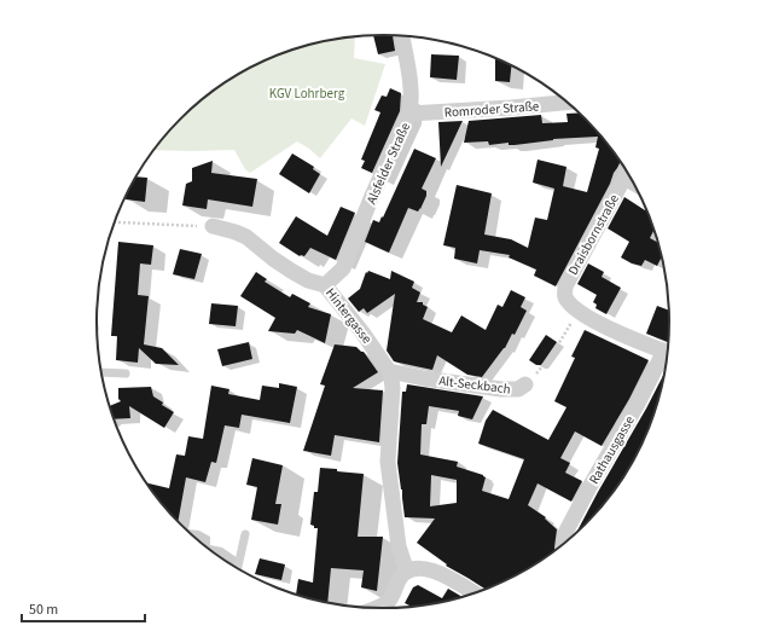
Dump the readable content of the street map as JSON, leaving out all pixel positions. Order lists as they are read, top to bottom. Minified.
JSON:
{"streets":{"street":["Romroder Straße","Alsfelder Straße","Draisbornstraße","Hintergasse","Alt-Seckbach","Rathausgasse"]},"crossings":[["Romroder Straße","Alsfelder Straße"],["Alsfelder Straße","Hintergasse"],["Draisbornstraße","Alt-Seckbach"],["Draisbornstraße","Rathausgasse"],["Hintergasse","Alt-Seckbach"]],"parks":["KGV Lohrberg"],"scale_bar":"50 m"}
